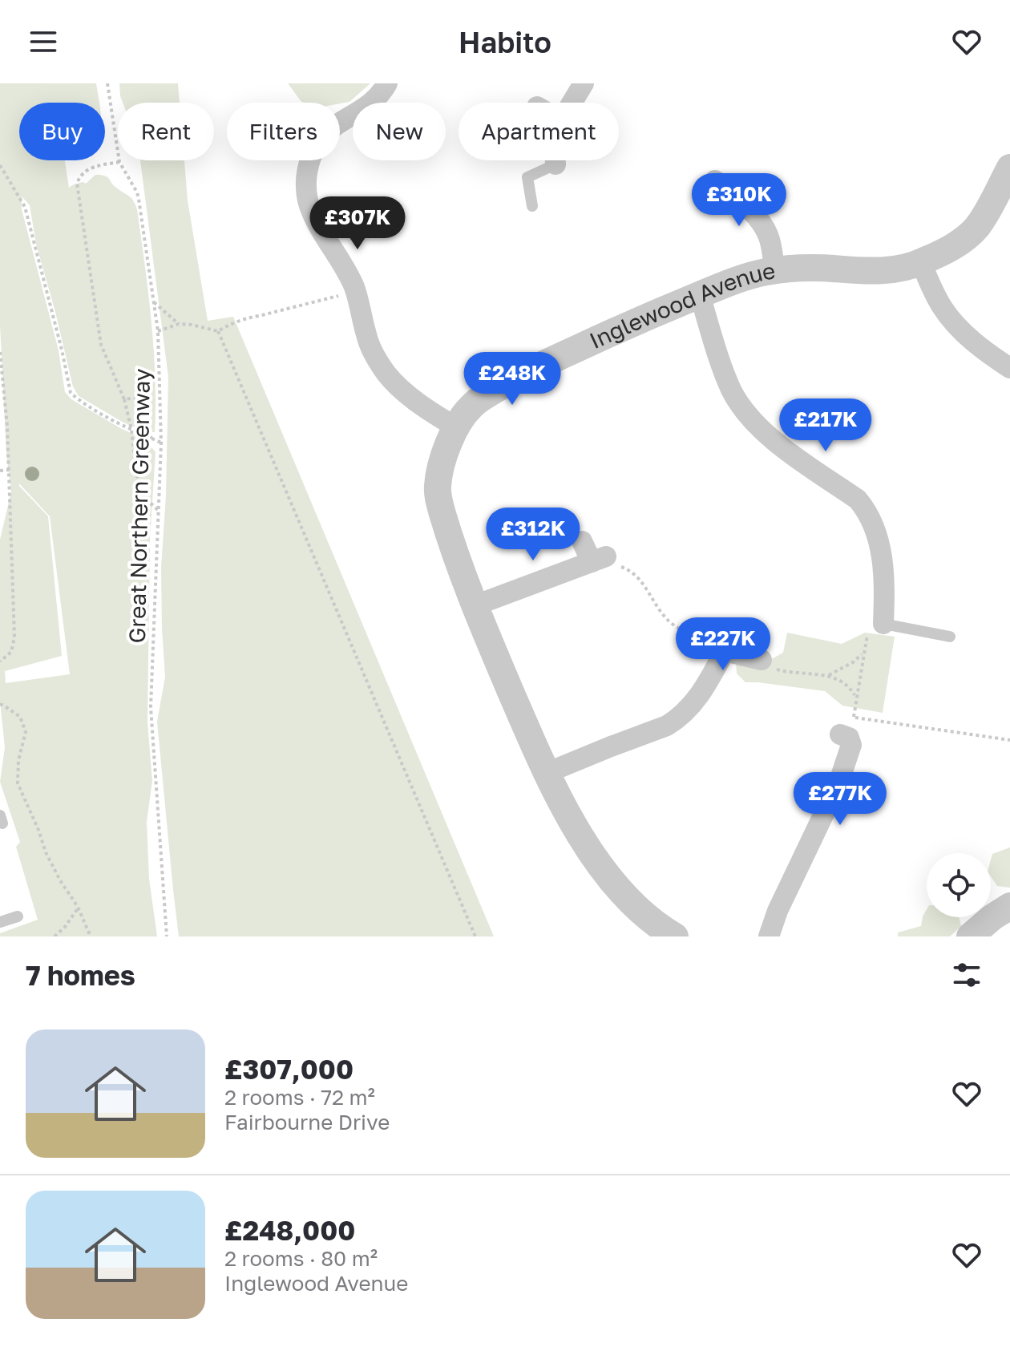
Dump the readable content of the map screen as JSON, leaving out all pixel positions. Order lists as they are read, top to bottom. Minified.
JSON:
{"streets":{"street":["Inglewood Avenue"],"path":["Great Northern Greenway"]},"page":{"header":"Habito","chip":["Buy","Rent","Filters","New","Apartment"],"price":["£310K","£307K","£248K","£217K","£312K","£227K","£277K"],"heading":"7 homes","list":[{"name":"£307,000","note":"2 rooms · 72 m² · Fairbourne Drive"},{"name":"£248,000","note":"2 rooms · 80 m² · Inglewood Avenue"}]}}
